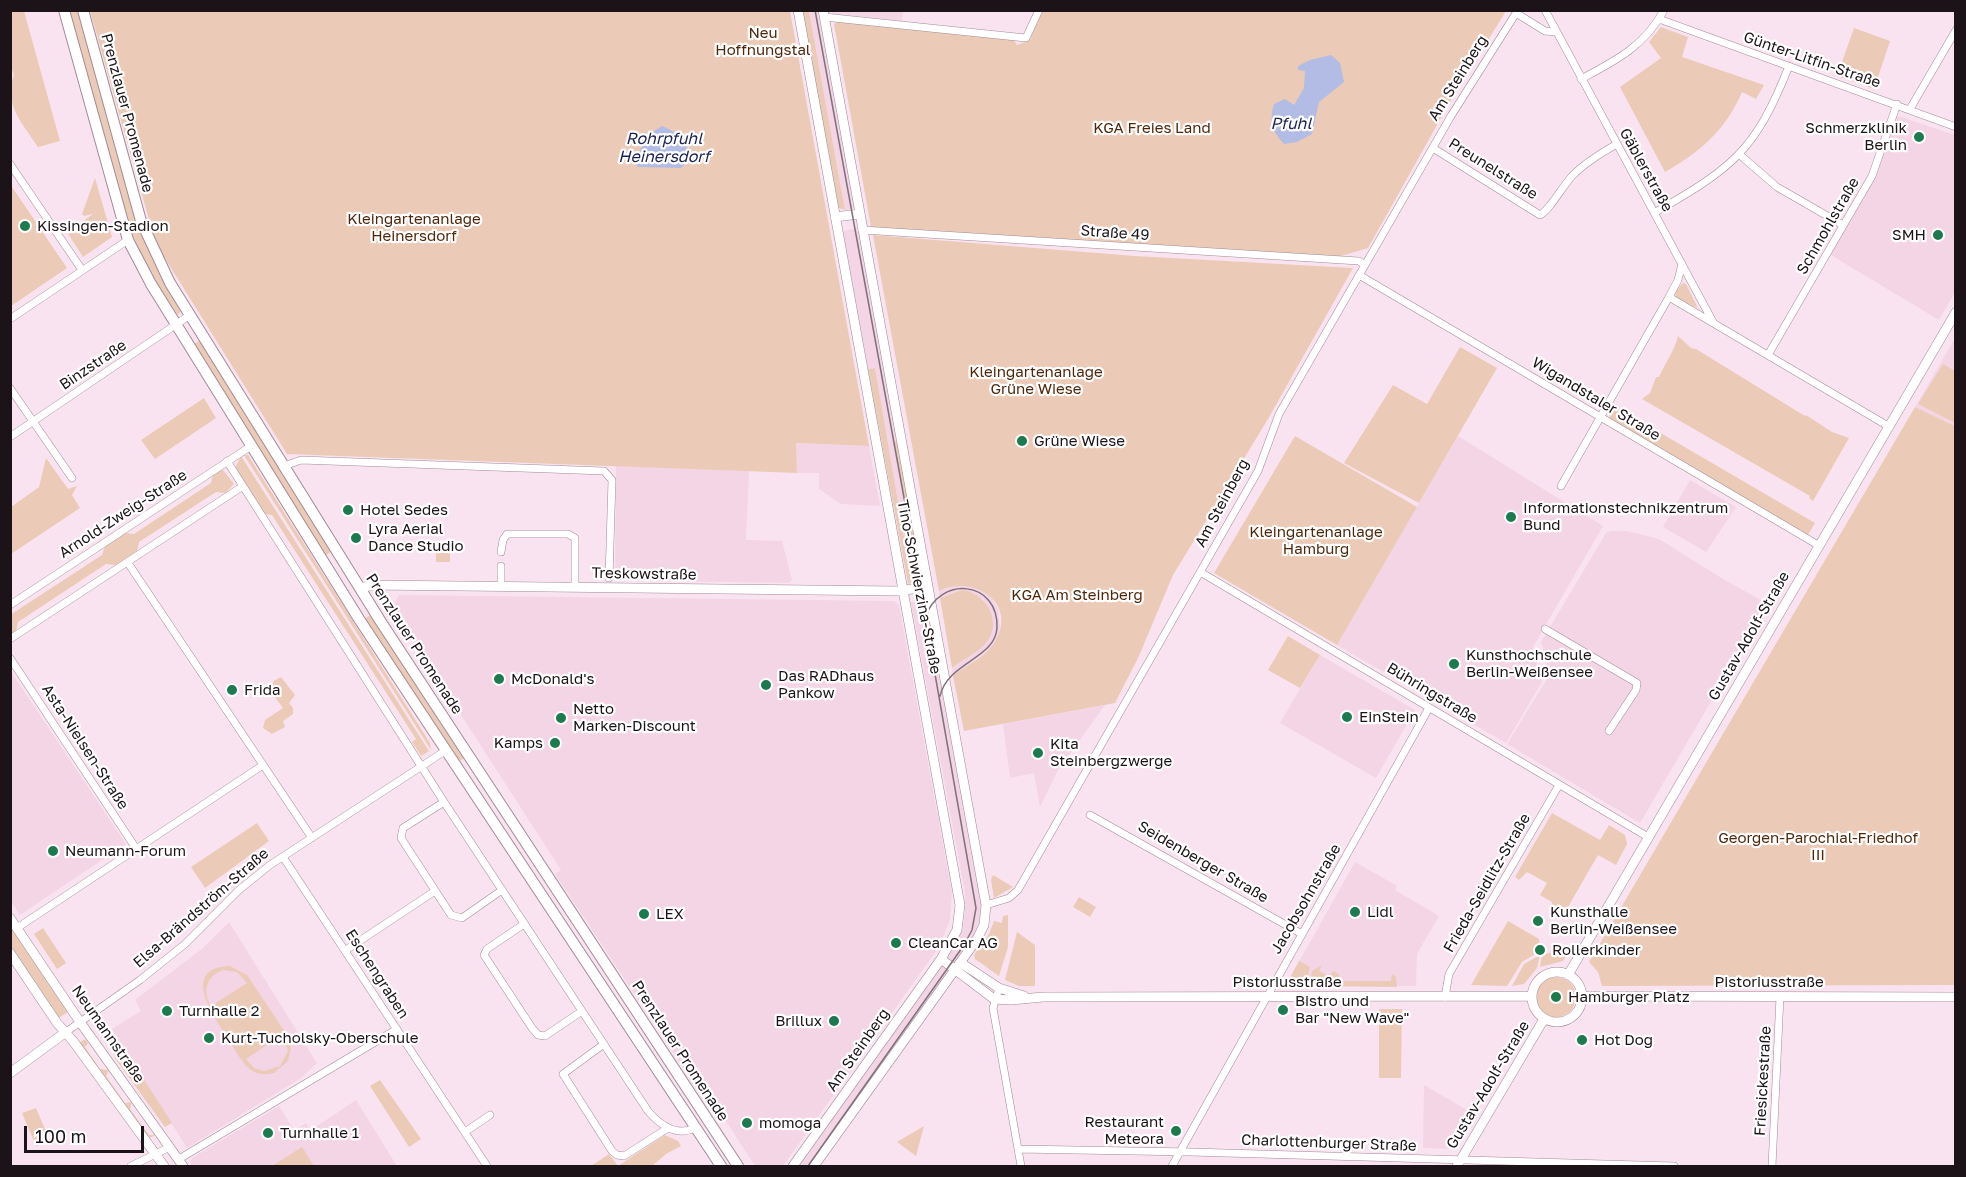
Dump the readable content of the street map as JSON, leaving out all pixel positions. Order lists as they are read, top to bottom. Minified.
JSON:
{"streets":{"main road":["Prenzlauer Promenade"],"street":["Günter-Litfin-Straße","Am Steinberg","Preunelstraße","Gäblerstraße","Schmohlstraße","Straße 49","Binzstraße","Wigandstaler Straße","Arnold-Zweig-Straße","Treskowstraße","Tino-Schwierzina-Straße","Gustav-Adolf-Straße","Bühringstraße","Asta-Nielsen-Straße","Seidenberger Straße","Frieda-Seidlitz-Straße","Jacobsohnstraße","Elsa-Brändström-Straße","Eschengraben","Pistoriusstraße","Neumannstraße","Friesickestraße","Charlottenburger Straße"]},"crossings":[["Günter-Litfin-Straße","Schmohlstraße"],["Am Steinberg","Preunelstraße"],["Am Steinberg","Straße 49"],["Am Steinberg","Wigandstaler Straße"],["Am Steinberg","Tino-Schwierzina-Straße"],["Am Steinberg","Bühringstraße"],["Prenzlauer Promenade","Binzstraße"],["Prenzlauer Promenade","Arnold-Zweig-Straße"],["Prenzlauer Promenade","Treskowstraße"],["Prenzlauer Promenade","Elsa-Brändström-Straße"],["Preunelstraße","Gäblerstraße"],["Straße 49","Tino-Schwierzina-Straße"],["Wigandstaler Straße","Gustav-Adolf-Straße"],["Treskowstraße","Tino-Schwierzina-Straße"],["Gustav-Adolf-Straße","Bühringstraße"],["Gustav-Adolf-Straße","Pistoriusstraße"],["Gustav-Adolf-Straße","Charlottenburger Straße"],["Bühringstraße","Frieda-Seidlitz-Straße"],["Bühringstraße","Jacobsohnstraße"],["Seidenberger Straße","Jacobsohnstraße"],["Frieda-Seidlitz-Straße","Pistoriusstraße"],["Jacobsohnstraße","Pistoriusstraße"],["Jacobsohnstraße","Charlottenburger Straße"],["Elsa-Brändström-Straße","Eschengraben"],["Elsa-Brändström-Straße","Neumannstraße"],["Pistoriusstraße","Friesickestraße"]],"water":["Pfuhl","Rohrpfuhl Heinersdorf"],"parks":["Neu Hoffnungstal","KGA Freies Land","Kleingartenanlage Heinersdorf","Kleingartenanlage Grüne Wiese","Kleingartenanlage Hamburg","KGA Am Steinberg","Georgen-Parochial-Friedhof III"],"places":["Schmerzklinik Berlin","Kissingen-Stadion","SMH","Grüne Wiese","Hotel Sedes","Informationstechnikzentrum Bund","Lyra Aerial Dance Studio","Kunsthochschule Berlin-Weißensee","McDonald's","Das RADhaus Pankow","Frida","EinStein","Netto Marken-Discount","Kamps","Kita Steinbergzwerge","Neumann-Forum","Lidl","LEX","Kunsthalle Berlin-Weißensee","CleanCar AG","Rollerkinder","Hamburger Platz","Bistro und Bar \"New Wave\"","Turnhalle 2","Brillux","Kurt-Tucholsky-Oberschule","Hot Dog","momoga","Restaurant Meteora","Turnhalle 1"],"scale_bar":"100 m"}
